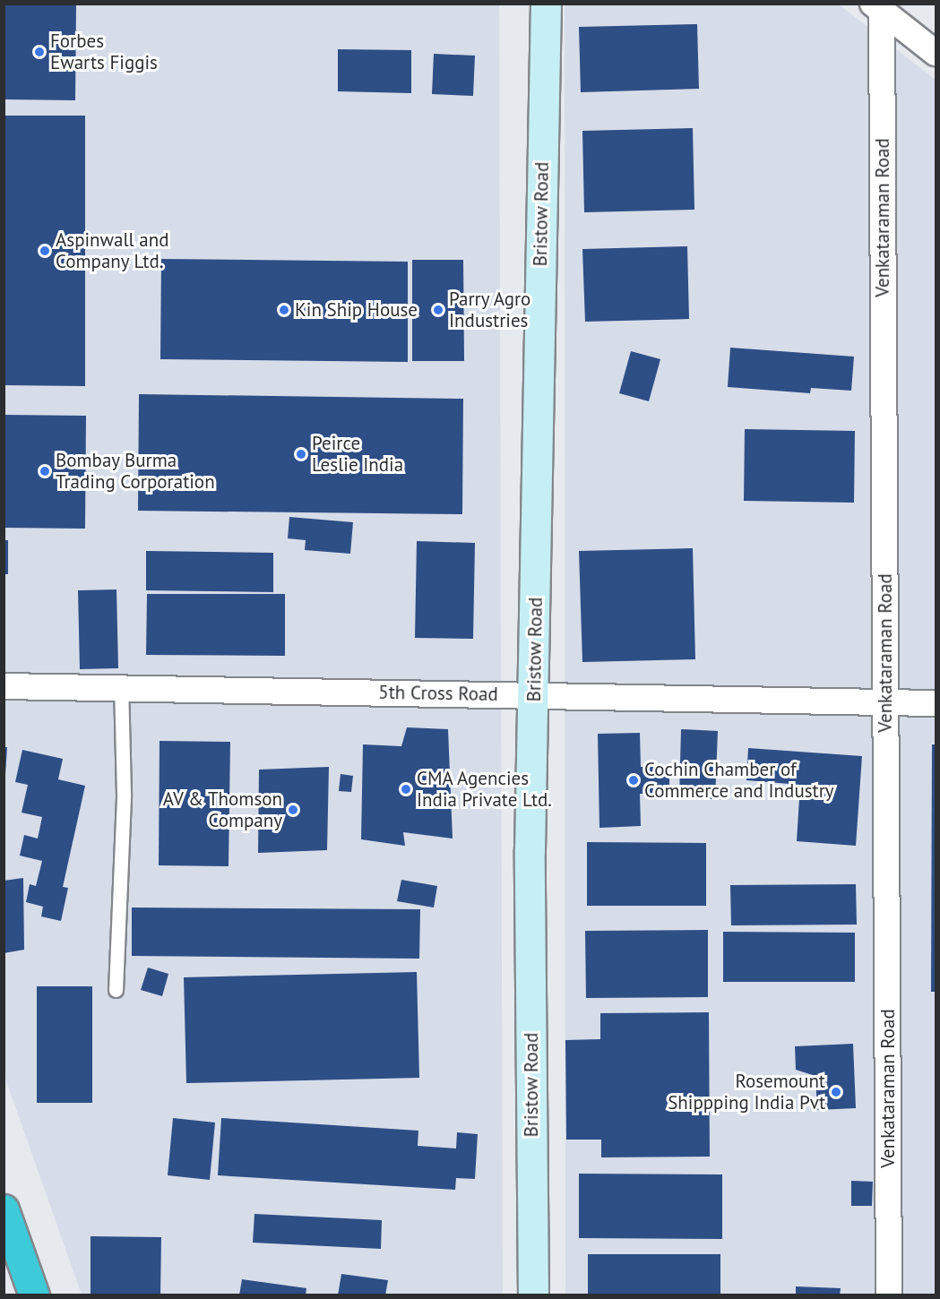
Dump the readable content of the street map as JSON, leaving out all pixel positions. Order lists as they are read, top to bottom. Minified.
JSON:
{"streets":{"street":["Bristow Road","Venkataraman Road","5th Cross Road"]},"crossings":[["Bristow Road","5th Cross Road"],["Venkataraman Road","5th Cross Road"]],"places":["Forbes Ewarts Figgis","Aspinwall and Company Ltd.","Kin Ship House","Parry Agro Industries","Peirce Leslie India","Bombay Burma Trading Corporation","Cochin Chamber of Commerce and Industry","CMA Agencies India Private Ltd.","AV & Thomson Company","Rosemount Shippping India Pvt"]}
